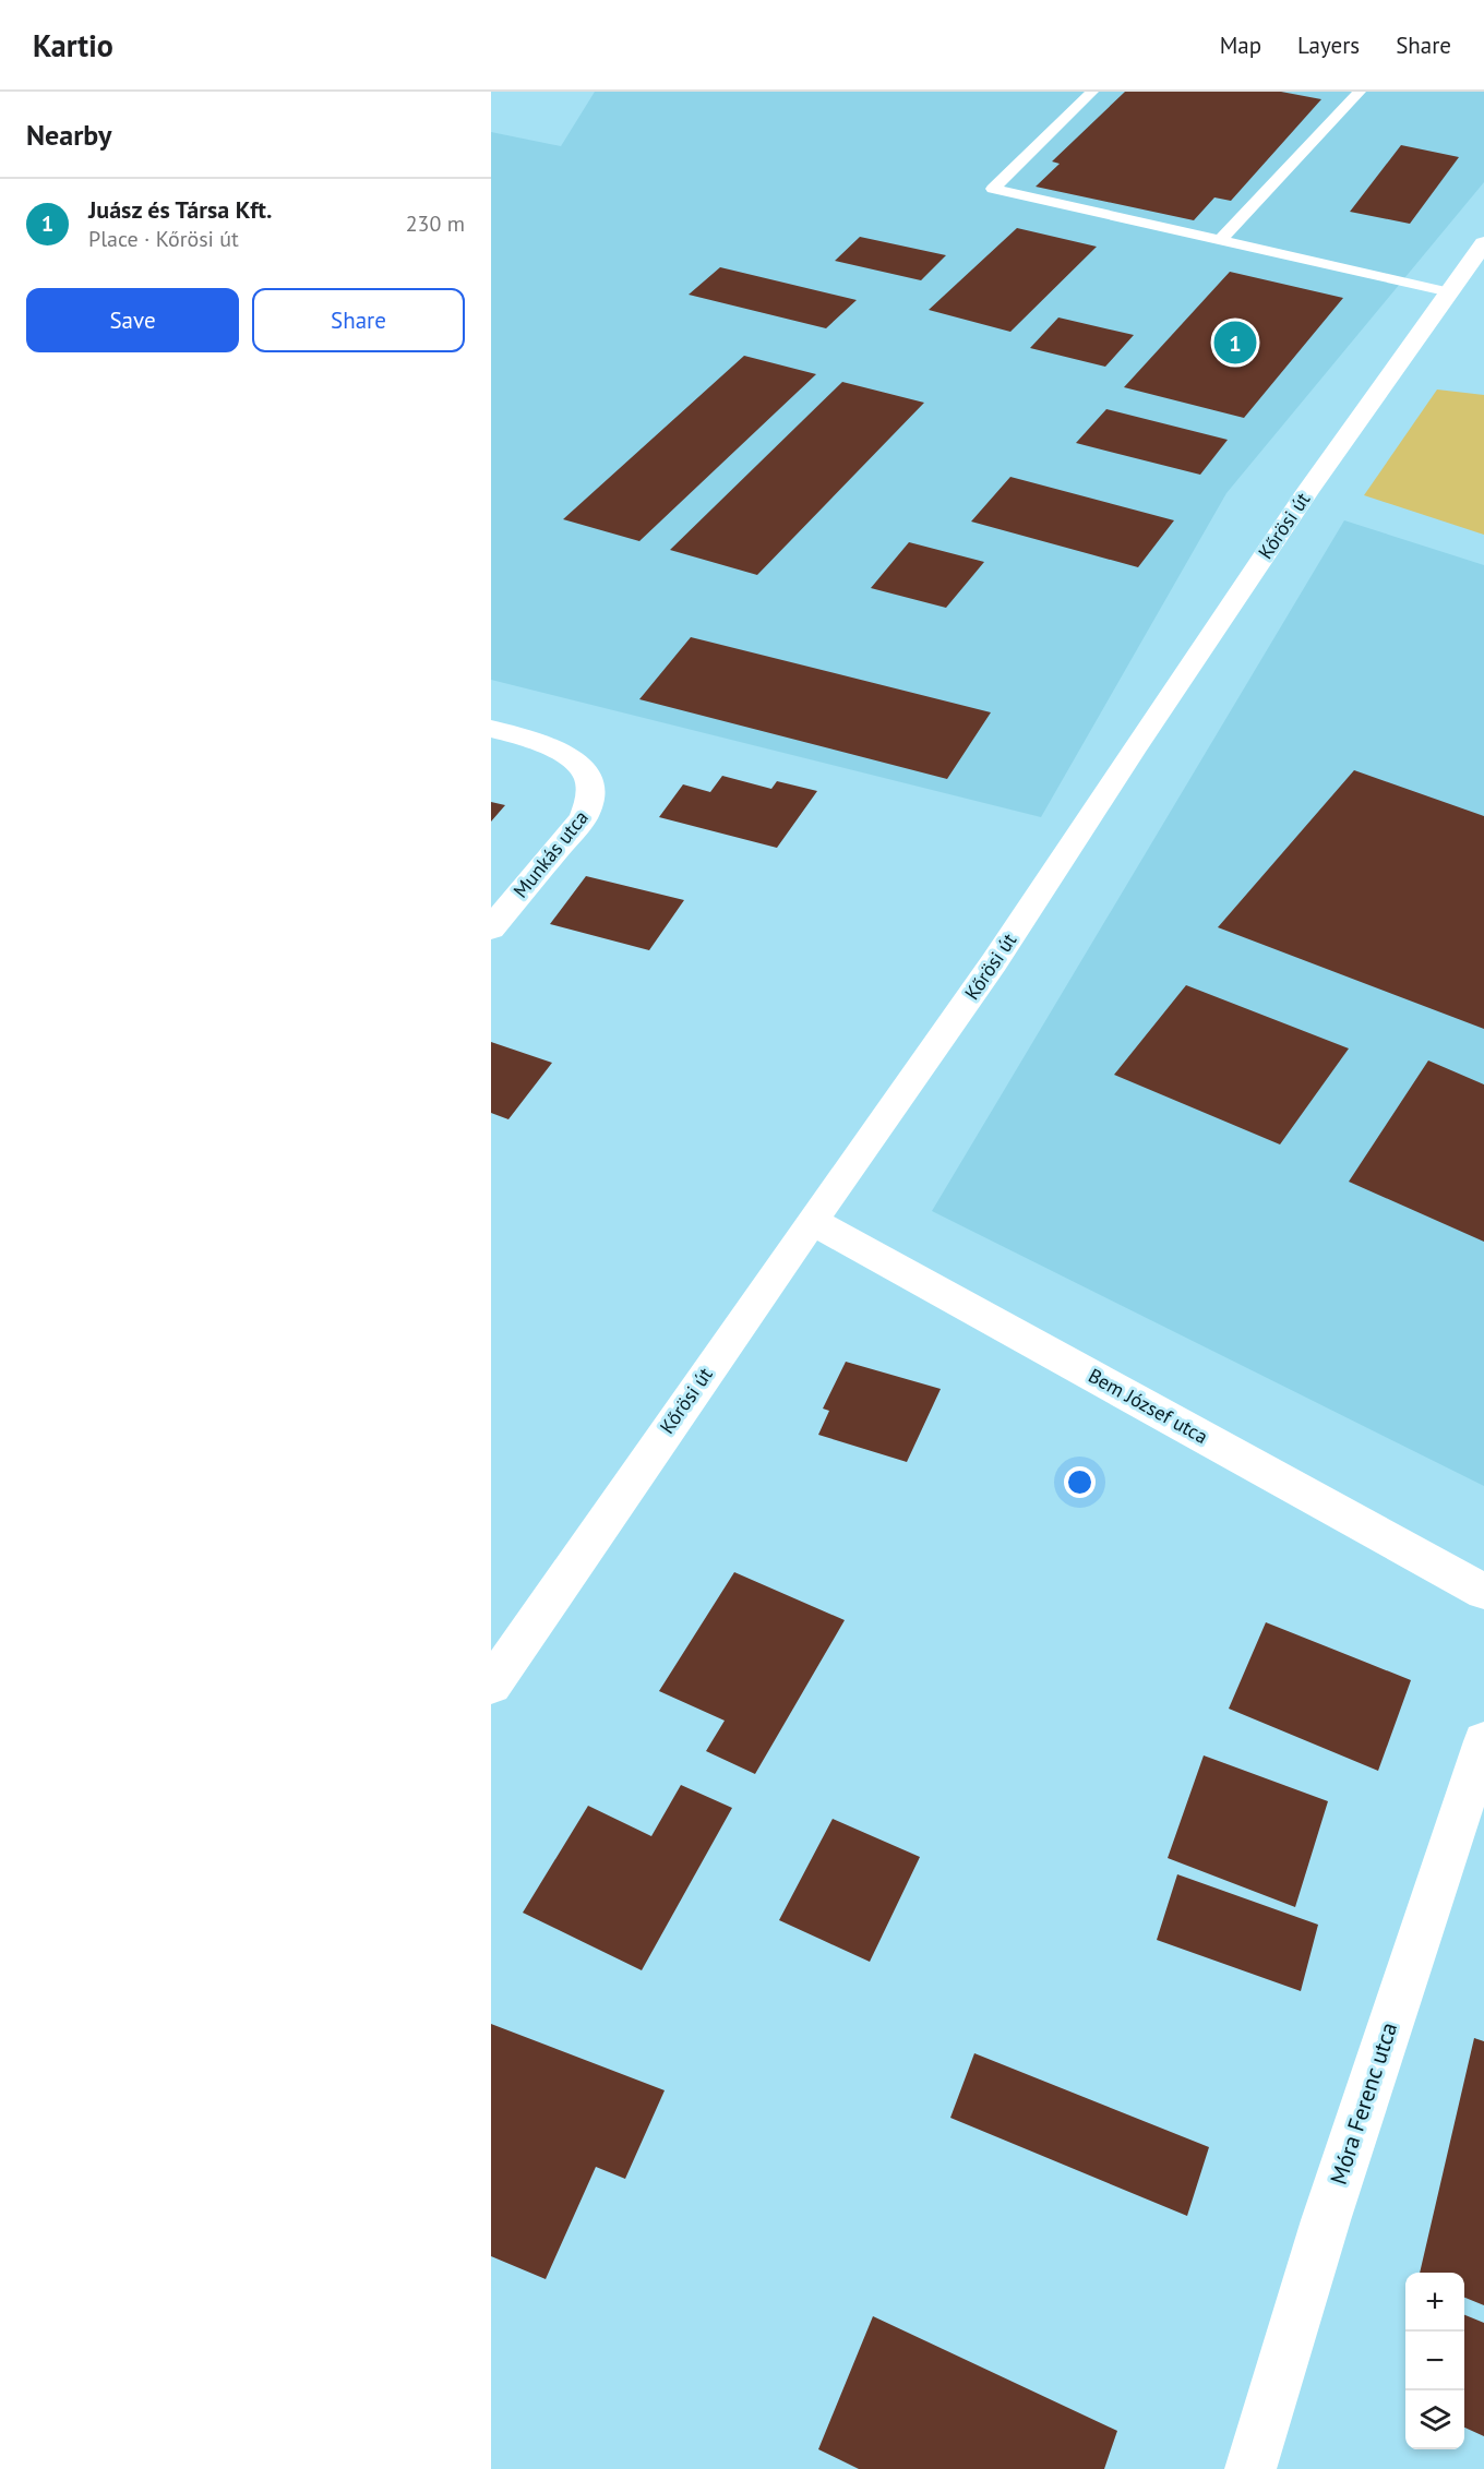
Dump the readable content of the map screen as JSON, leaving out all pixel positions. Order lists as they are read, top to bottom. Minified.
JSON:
{"streets":{"main road":["Kőrösi út","Munkás utca","Bem József utca","Móra Ferenc utca"]},"crossings":[["Kőrösi út","Bem József utca"]],"page":{"header":"Kartio","nav":["Map","Layers","Share"],"heading":"Nearby","list":[{"mark":"1","name":"Juász és Társa Kft.","note":"Place · Kőrösi út","value":"230 m"}],"buttons":["Save","Share"],"pins":"1","map_buttons":["+","−"]}}
